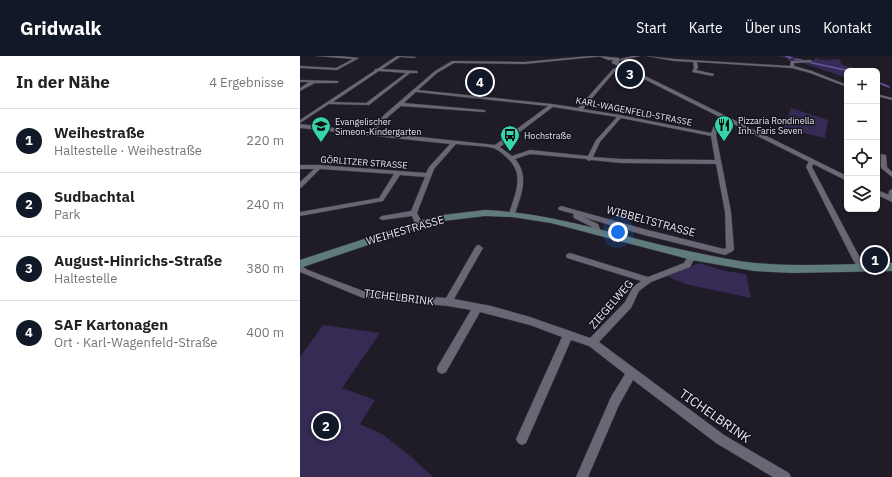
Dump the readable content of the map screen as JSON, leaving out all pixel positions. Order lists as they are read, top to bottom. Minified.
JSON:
{"streets":{"main road":["WEIHESTRASSE"],"street":["KARL-WAGENFELD-STRASSE","GÖRLITZER STRASSE","WIBBELTSTRASSE","TICHELBRINK","ZIEGELWEG"]},"crossings":[["KARL-WAGENFELD-STRASSE","WIBBELTSTRASSE"],["WIBBELTSTRASSE","WEIHESTRASSE"],["WEIHESTRASSE","TICHELBRINK"],["WEIHESTRASSE","ZIEGELWEG"],["TICHELBRINK","ZIEGELWEG"]],"places":{"restaurant":["Pizzaria Rondinella Inh. Faris Seven"],"school or university":["Evangelischer Simeon-Kindergarten"],"bus stop":["Hochstraße"]},"page":{"header":"Gridwalk","nav":["Start","Karte","Über uns","Kontakt"],"heading":["In der Nähe","4 Ergebnisse"],"pins":["3","4","1","2"],"map_buttons":["+","−"],"list":[{"mark":"1","name":"Weihestraße","note":"Haltestelle · Weihestraße","value":"220 m"},{"mark":"2","name":"Sudbachtal","note":"Park","value":"240 m"},{"mark":"3","name":"August-Hinrichs-Straße","note":"Haltestelle","value":"380 m"},{"mark":"4","name":"SAF Kartonagen","note":"Ort · Karl-Wagenfeld-Straße","value":"400 m"}]}}
